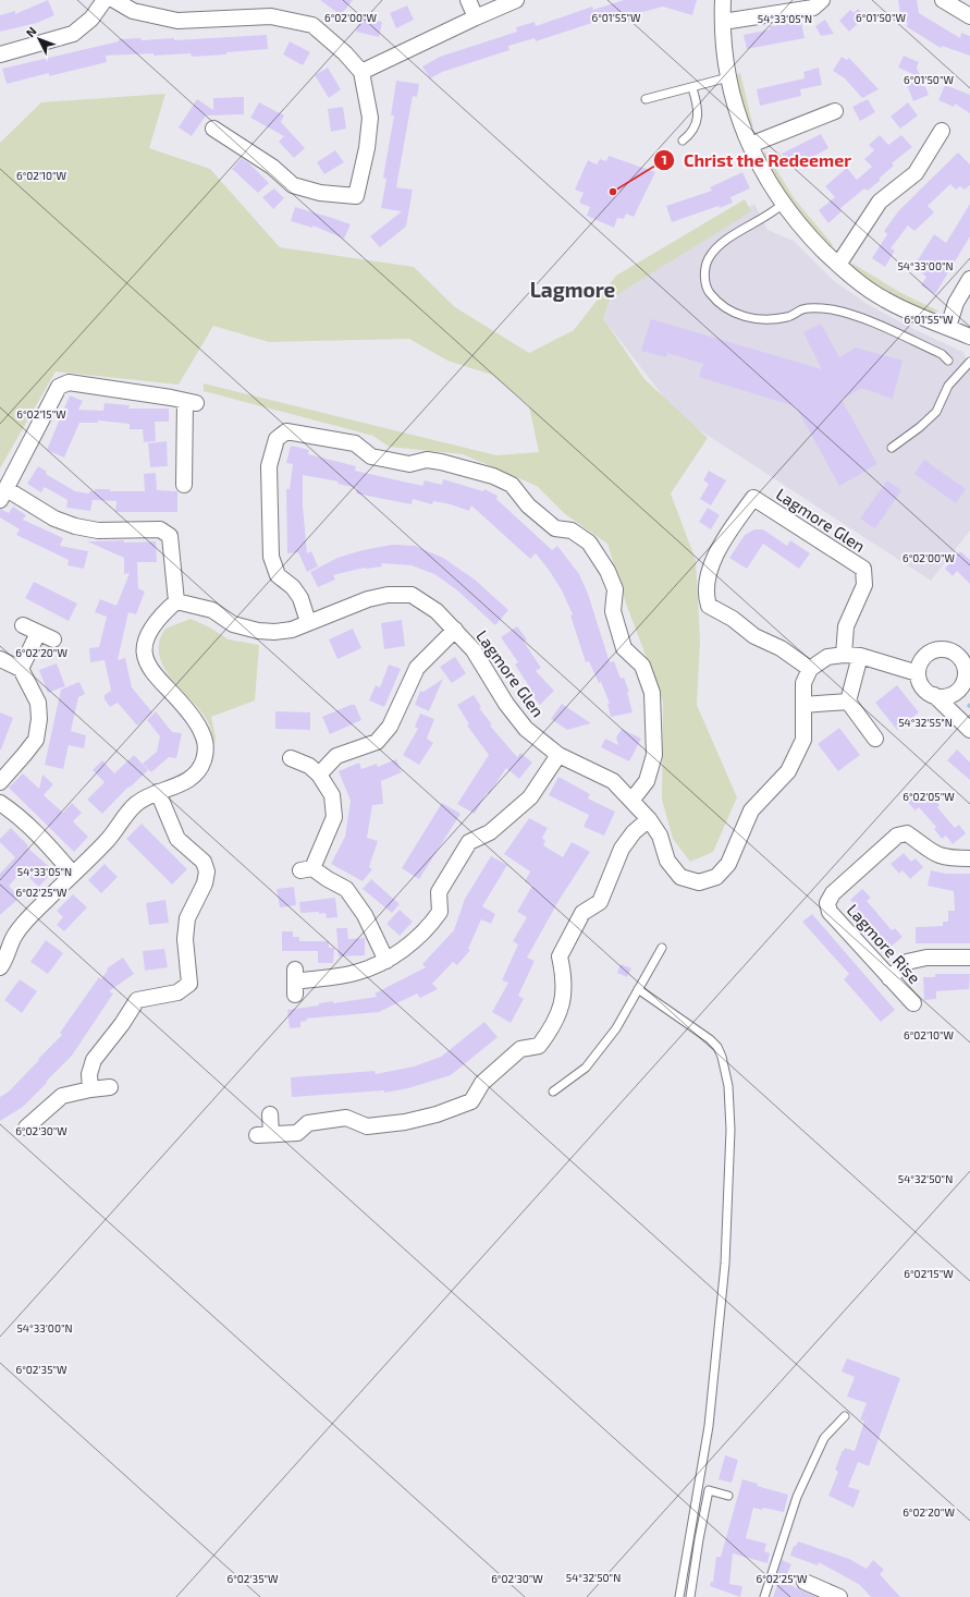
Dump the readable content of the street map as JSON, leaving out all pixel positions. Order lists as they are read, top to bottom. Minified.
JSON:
{"streets":{"street":["Lagmore Glen","Lagmore Rise"]},"districts":["Lagmore"],"places":["Christ the Redeemer"],"north":"top left","coordinates":["6°02'00\"W","6°01'55\"W","6°01'50\"W","54°33'05\"N","6°02'10\"W","54°33'00\"N","6°02'15\"W","6°02'20\"W","54°32'55\"N","6°02'05\"W","6°02'25\"W","6°02'30\"W","54°32'50\"N","6°02'35\"W"]}
